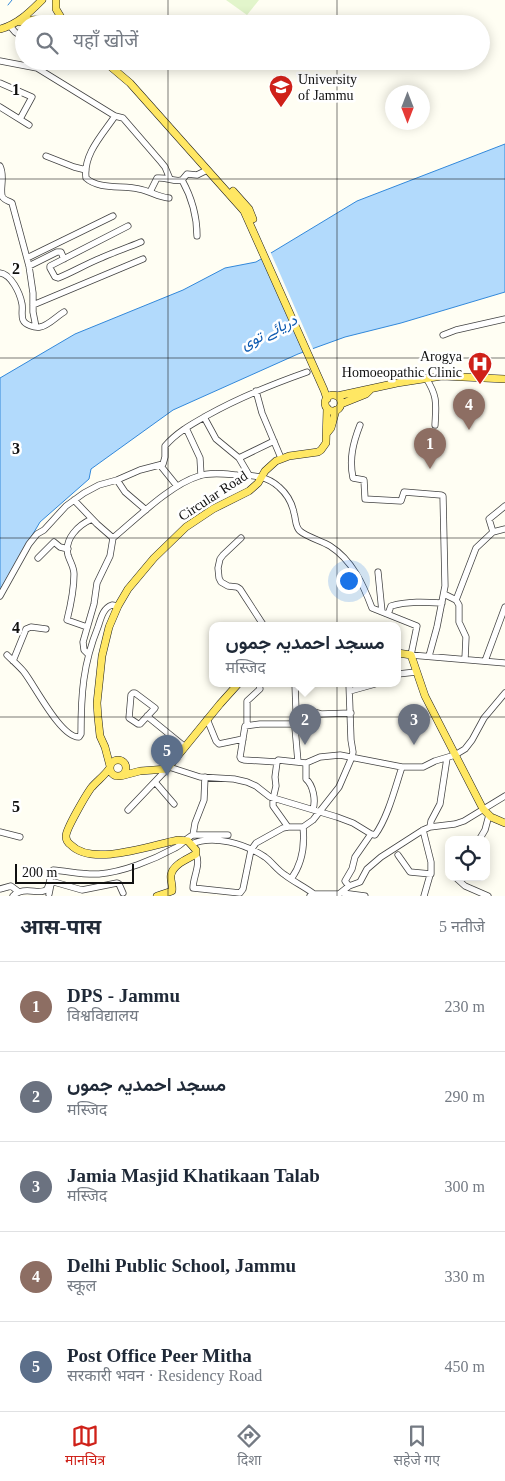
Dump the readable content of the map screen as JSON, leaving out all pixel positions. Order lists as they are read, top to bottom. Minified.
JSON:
{"streets":{"main road":["Circular Road"]},"water":["دریائے توی"],"places":{"school or university":["University of Jammu"],"hospital":["Arogya Homoeopathic Clinic"]},"scale_bar":"200 m","north":"bottom","page":{"search":"यहाँ खोजें","pins":["4","1","2","3","5"],"popup":["مسجد احمدیہ جموں","मस्जिद"],"scale":"200 m","heading":["आस-पास","5 नतीजे"],"list":[{"mark":"1","name":"DPS - Jammu","note":"विश्वविद्यालय","value":"230 m"},{"mark":"2","name":"مسجد احمدیہ جموں","note":"मस्जिद","value":"290 m"},{"mark":"3","name":"Jamia Masjid Khatikaan Talab","note":"मस्जिद","value":"300 m"},{"mark":"4","name":"Delhi Public School, Jammu","note":"स्कूल","value":"330 m"},{"mark":"5","name":"Post Office Peer Mitha","note":"सरकारी भवन · Residency Road","value":"450 m"}],"nav":["मानचित्र","दिशा","सहेजे गए"]},"grid":{"rows":["1","2","3","4","5"]}}
